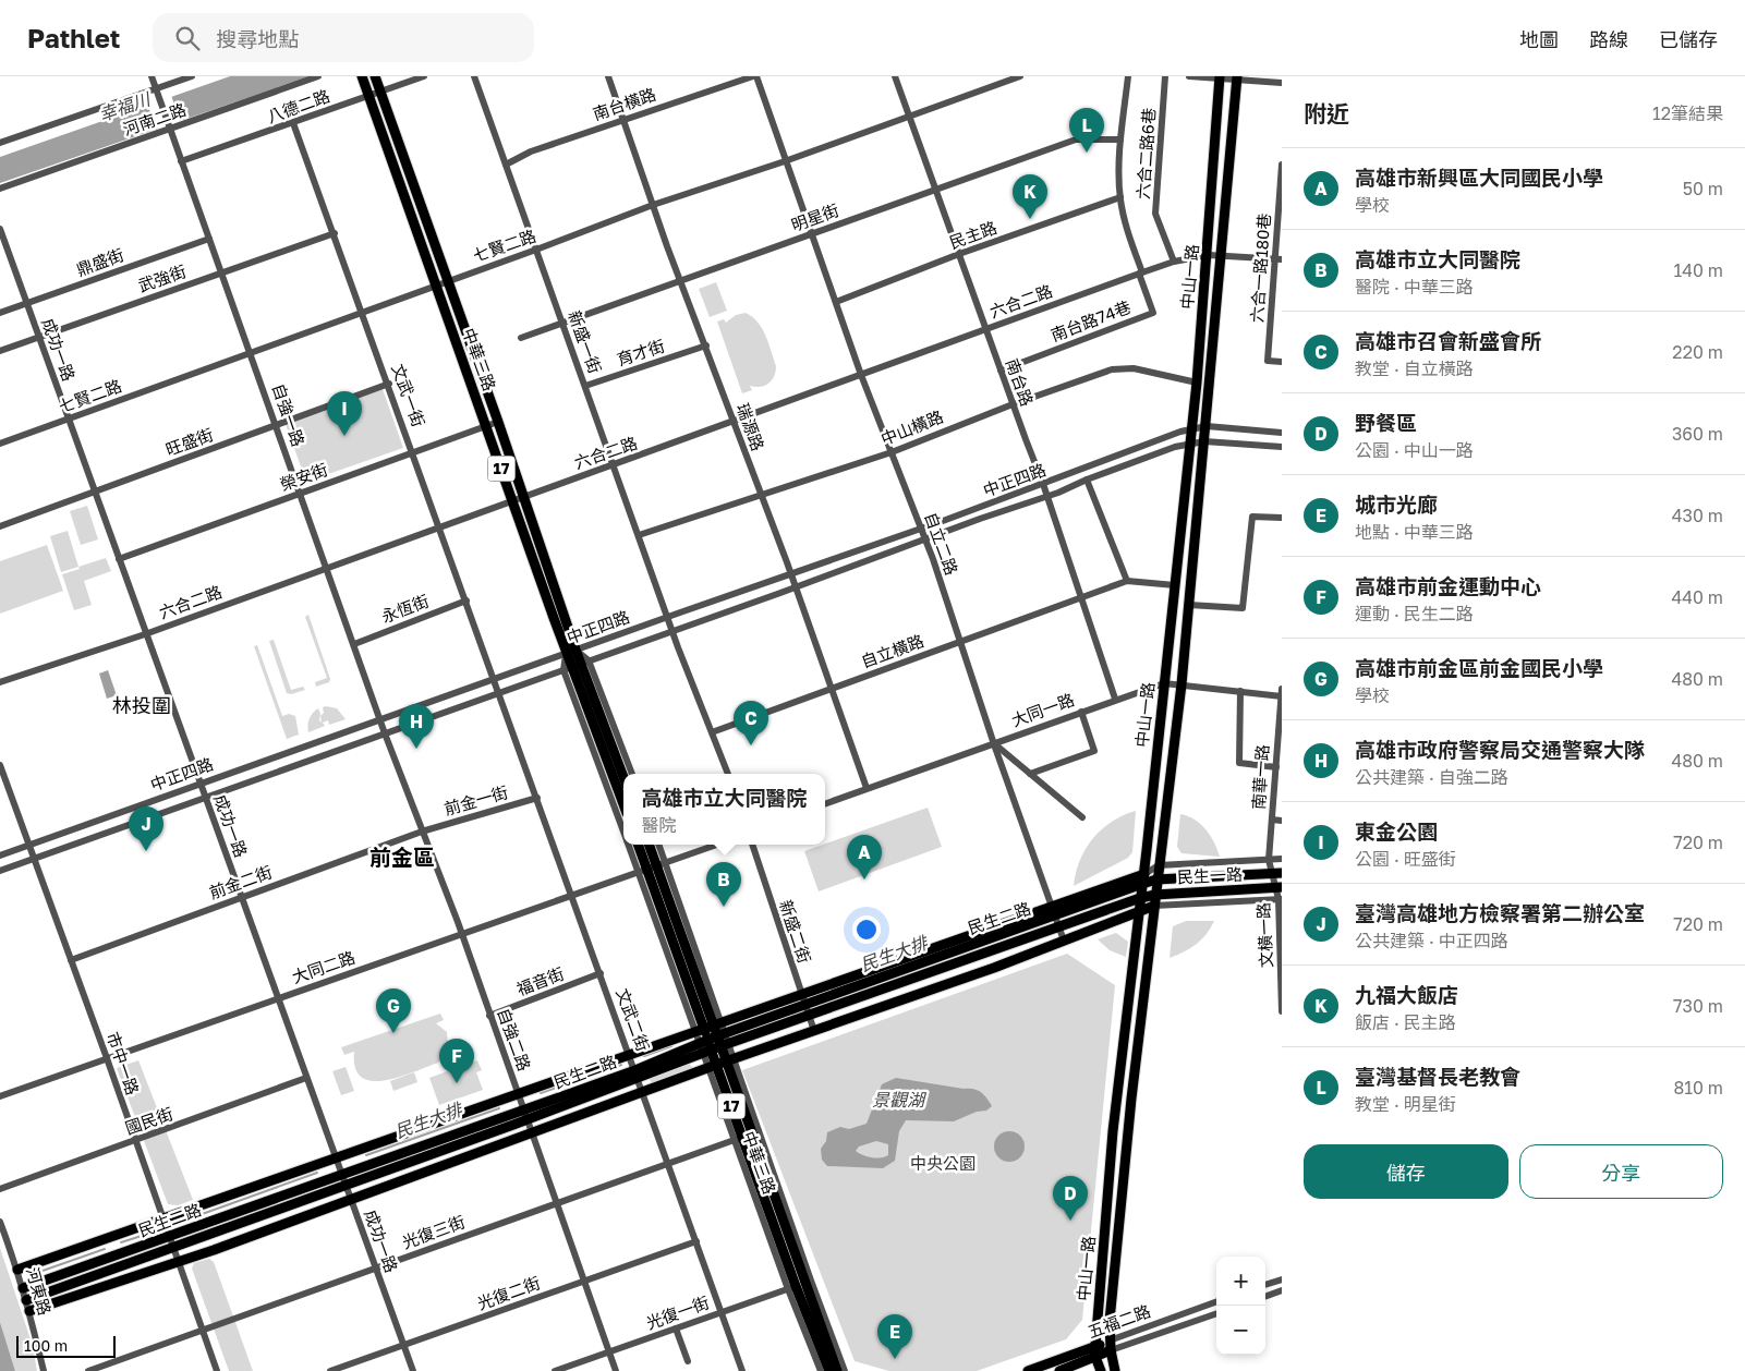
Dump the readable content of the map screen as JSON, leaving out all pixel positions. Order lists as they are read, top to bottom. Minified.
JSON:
{"streets":{"main road":["中山一路","中華三路","17","民生一路","民生二路","五福二路"],"street":["南台橫路","八德二路","河南二路","六合二路6巷","明星街","民主路","七賢二路","鼎盛街","六合一路180巷","武強街","六合二路","南台路74巷","新盛一街","成功一路","育才街","南台路","文武一街","自強一路","瑞源路","中山橫路","旺盛街","榮安街","中正四路","自立二路","永恆街","自立橫路","大同一路","南華一路","前金一街","前金二街","新盛二街","文橫一路","大同二路","福音街","文武二街","自強二路","市中一路","國民街","光復三街","河東路","光復二街","光復一街"]},"crossings":[["南台橫路","新盛一街"],["南台橫路","瑞源路"],["南台橫路","自立二路"],["八德二路","中華三路"],["八德二路","文武一街"],["八德二路","自強一路"],["河南二路","自強一路"],["六合二路6巷","六合二路"],["明星街","新盛一街"],["明星街","南台路"],["明星街","瑞源路"],["明星街","自立二路"],["民主路","南台路"],["民主路","自立二路"],["七賢二路","新盛一街"],["七賢二路","成功一路"],["七賢二路","中華三路"],["七賢二路","南台路"],["七賢二路","文武一街"],["七賢二路","自強一路"],["七賢二路","瑞源路"],["七賢二路","自立二路"],["鼎盛街","成功一路"],["鼎盛街","自強一路"],["六合一路180巷","六合二路"],["中山一路","六合二路"],["中山一路","中山橫路"],["中山一路","中正四路"],["中山一路","大同一路"],["中山一路","民生一路"],["中山一路","民生二路"],["中山一路","五福二路"],["武強街","成功一路"],["武強街","文武一街"],["武強街","自強一路"],["六合二路","南台路74巷"],["六合二路","新盛一街"],["六合二路","成功一路"],["六合二路","中華三路"],["六合二路","南台路"],["六合二路","文武一街"],["六合二路","自強一路"],["六合二路","瑞源路"],["六合二路","自立二路"],["南台路74巷","南台路"],["新盛一街","育才街"],["新盛一街","中山橫路"],["新盛一街","中正四路"],["成功一路","旺盛街"],["成功一路","榮安街"],["成功一路","中正四路"],["成功一路","前金二街"],["成功一路","民生二路"],["成功一路","大同二路"],["成功一路","國民街"],["成功一路","光復三街"],["成功一路","光復二街"],["育才街","瑞源路"],["中華三路","榮安街"],["中華三路","中正四路"],["中華三路","民生二路"],["中華三路","大同二路"],["中華三路","光復三街"],["中華三路","光復一街"],["南台路","中山橫路"],["南台路","中正四路"],["南台路","自立橫路"],["南台路","大同一路"],["文武一街","旺盛街"],["文武一街","榮安街"],["文武一街","中正四路"],["文武一街","永恆街"],["文武一街","文武二街"],["自強一路","旺盛街"],["自強一路","榮安街"],["自強一路","中正四路"],["自強一路","永恆街"],["自強一路","自強二路"],["瑞源路","中山橫路"],["瑞源路","中正四路"],["瑞源路","自立橫路"],["瑞源路","大同一路"],["中山橫路","自立二路"],["中正四路","自立二路"],["中正四路","文武二街"],["中正四路","自強二路"],["中正四路","市中一路"],["自立二路","自立橫路"],["自立二路","大同一路"],["自立二路","民生二路"],["大同一路","南華一路"],["南華一路","民生一路"],["南華一路","文橫一路"],["前金一街","前金二街"],["前金一街","文武二街"],["前金一街","自強二路"],["民生一路","民生二路"],["民生一路","文橫一路"],["前金二街","自強二路"],["前金二街","市中一路"],["民生二路","新盛二街"],["民生二路","文武二街"],["民生二路","自強二路"],["民生二路","市中一路"],["民生二路","河東路"],["大同二路","文武二街"],["大同二路","自強二路"],["大同二路","市中一路"],["福音街","文武二街"],["福音街","自強二路"],["文武二街","光復三街"],["文武二街","光復二街"],["文武二街","光復一街"],["自強二路","光復三街"],["自強二路","光復二街"],["自強二路","光復一街"],["市中一路","國民街"],["市中一路","光復三街"]],"districts":["林投圍","前金區"],"water":["幸福川","民生大排","景觀湖"],"parks":["中央公園"],"scale_bar":"100 m","page":{"header":"Pathlet","search":"搜尋地點","nav":["地圖","路線","已儲存"],"heading":["附近","12筆結果"],"pins":["L","K","I","C","H","J","A","B","G","F","D","E"],"list":[{"mark":"A","name":"高雄市新興區大同國民小學","note":"學校","value":"50 m"},{"mark":"B","name":"高雄市立大同醫院","note":"醫院 · 中華三路","value":"140 m"},{"mark":"C","name":"高雄市召會新盛會所","note":"教堂 · 自立橫路","value":"220 m"},{"mark":"D","name":"野餐區","note":"公園 · 中山一路","value":"360 m"},{"mark":"E","name":"城市光廊","note":"地點 · 中華三路","value":"430 m"},{"mark":"F","name":"高雄市前金運動中心","note":"運動 · 民生二路","value":"440 m"},{"mark":"G","name":"高雄市前金區前金國民小學","note":"學校","value":"480 m"},{"mark":"H","name":"高雄市政府警察局交通警察大隊","note":"公共建築 · 自強二路","value":"480 m"},{"mark":"I","name":"東金公園","note":"公園 · 旺盛街","value":"720 m"},{"mark":"J","name":"臺灣高雄地方檢察署第二辦公室","note":"公共建築 · 中正四路","value":"720 m"},{"mark":"K","name":"九福大飯店","note":"飯店 · 民主路","value":"730 m"},{"mark":"L","name":"臺灣基督長老教會","note":"教堂 · 明星街","value":"810 m"}],"popup":["高雄市立大同醫院","醫院"],"buttons":["儲存","分享"],"map_buttons":["+","−"],"scale":"100 m"}}
